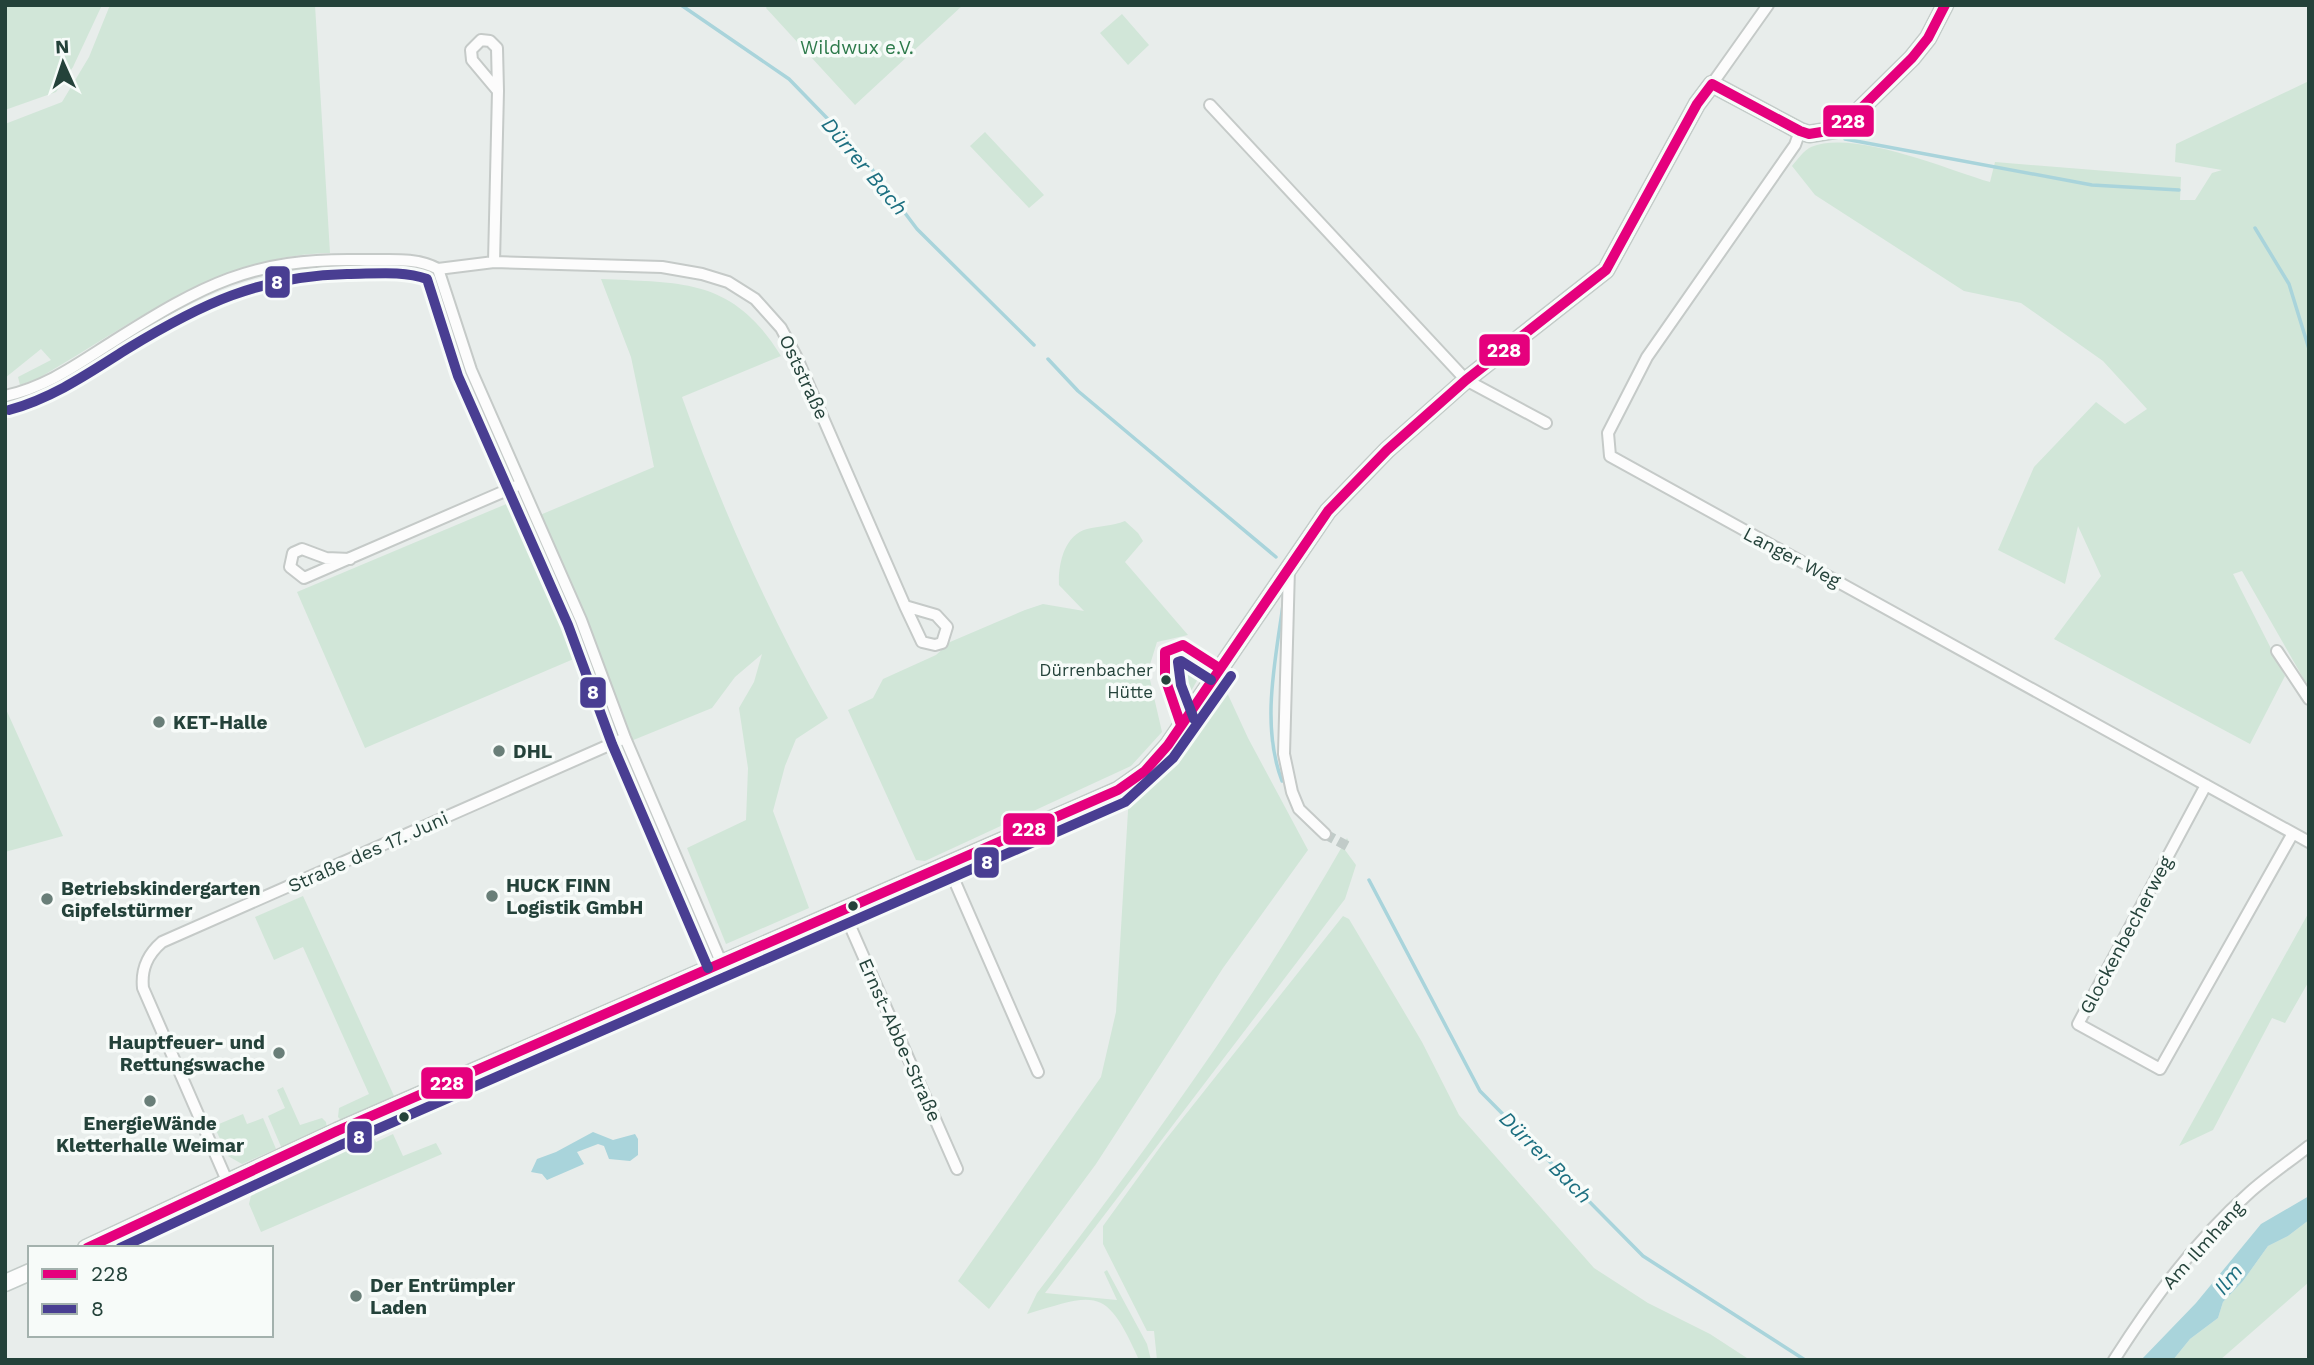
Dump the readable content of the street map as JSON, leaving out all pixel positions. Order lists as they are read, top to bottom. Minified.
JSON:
{"streets":{"street":["Oststraße","Langer Weg","Straße des 17. Juni","Glockenbecherweg","Ernst-Abbe-Straße","Am Ilmhang"]},"crossings":[["Langer Weg","Glockenbecherweg"]],"water":["Dürrer Bach","Ilm"],"parks":["Wildwux e.V."],"places":["Dürrenbacher Hütte","KET-Halle","DHL","HUCK FINN Logistik GmbH","Betriebskindergarten Gipfelstürmer","Hauptfeuer- und Rettungswache","EnergieWände Kletterhalle Weimar","Der Entrümpler Laden"],"lines":["transit line 228","transit line 8"],"legend":["228","8"],"north":"top"}
